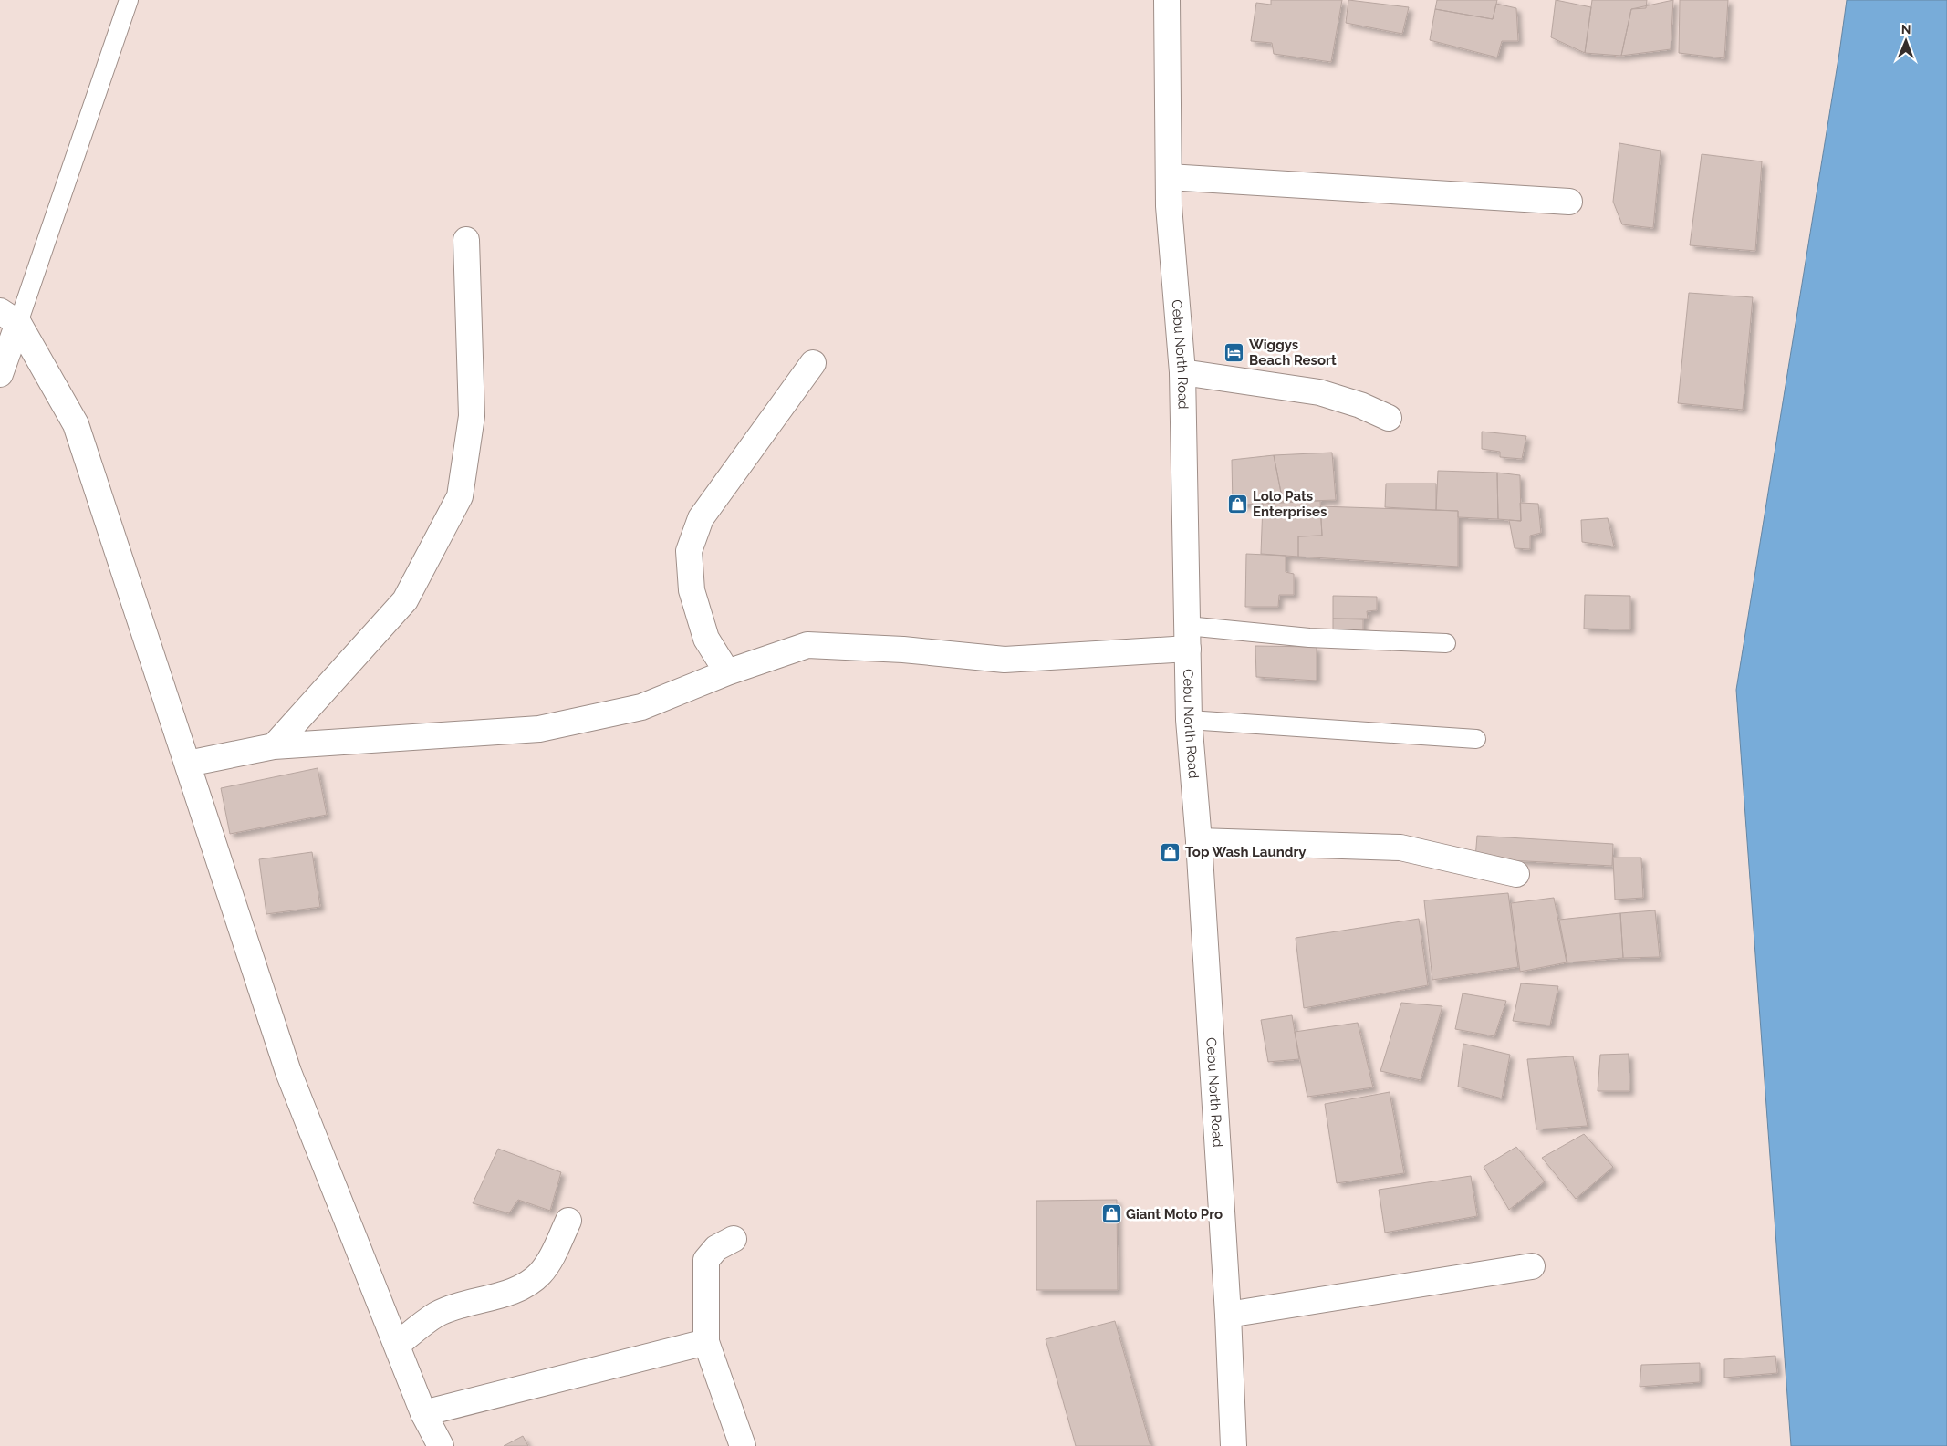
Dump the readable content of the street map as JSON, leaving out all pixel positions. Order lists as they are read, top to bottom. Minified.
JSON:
{"streets":{"main road":["Cebu North Road"]},"places":{"hotel":["Wiggys Beach Resort"],"shop":["Lolo Pats Enterprises","Top Wash Laundry","Giant Moto Pro"]},"north":"top"}
